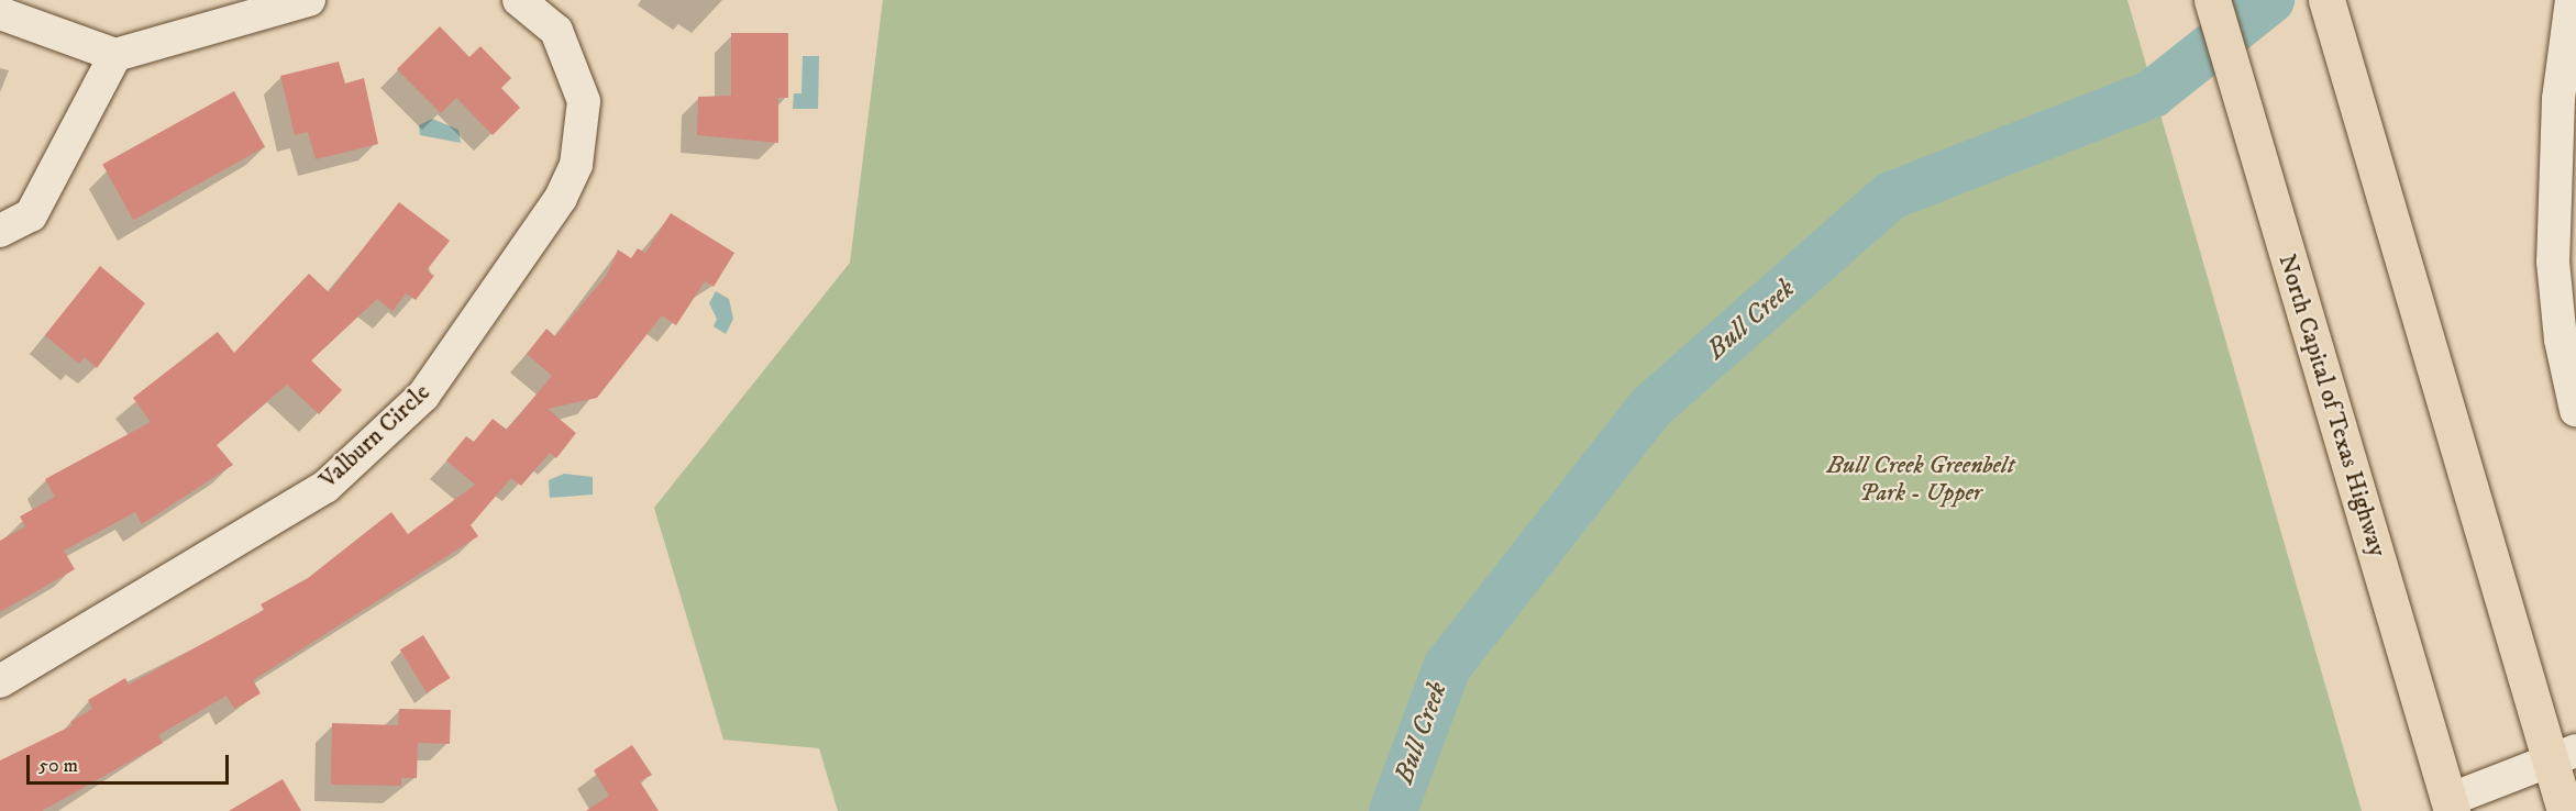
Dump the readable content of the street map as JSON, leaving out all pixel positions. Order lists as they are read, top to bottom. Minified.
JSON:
{"streets":{"highway":["North Capital of Texas Highway"],"street":["Valburn Circle"]},"water":["Bull Creek"],"parks":["Bull Creek Greenbelt Park - Upper"],"scale_bar":"50 m"}
